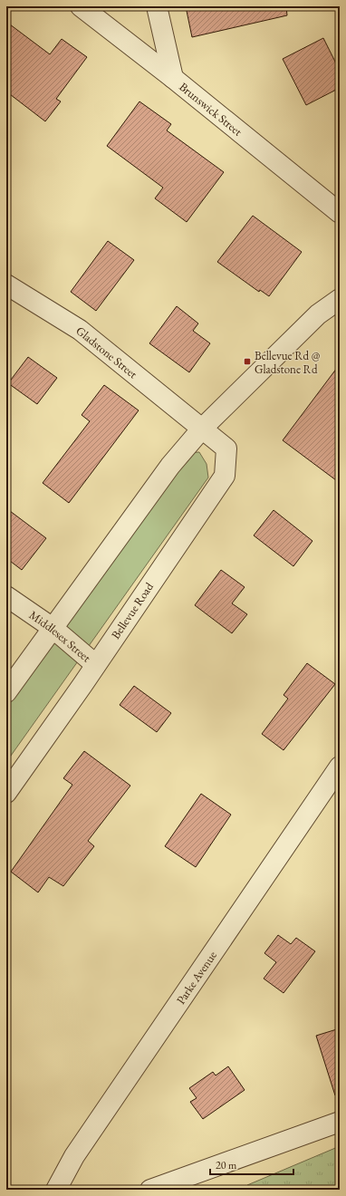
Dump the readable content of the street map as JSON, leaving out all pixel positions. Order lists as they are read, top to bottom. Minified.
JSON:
{"streets":{"street":["Brunswick Street","Gladstone Street","Bellevue Road","Middlesex Street","Parke Avenue"]},"crossings":[["Gladstone Street","Bellevue Road"],["Bellevue Road","Middlesex Street"]],"places":{"transit":["Bellevue Rd @ Gladstone Rd"]},"scale_bar":"20 m"}
